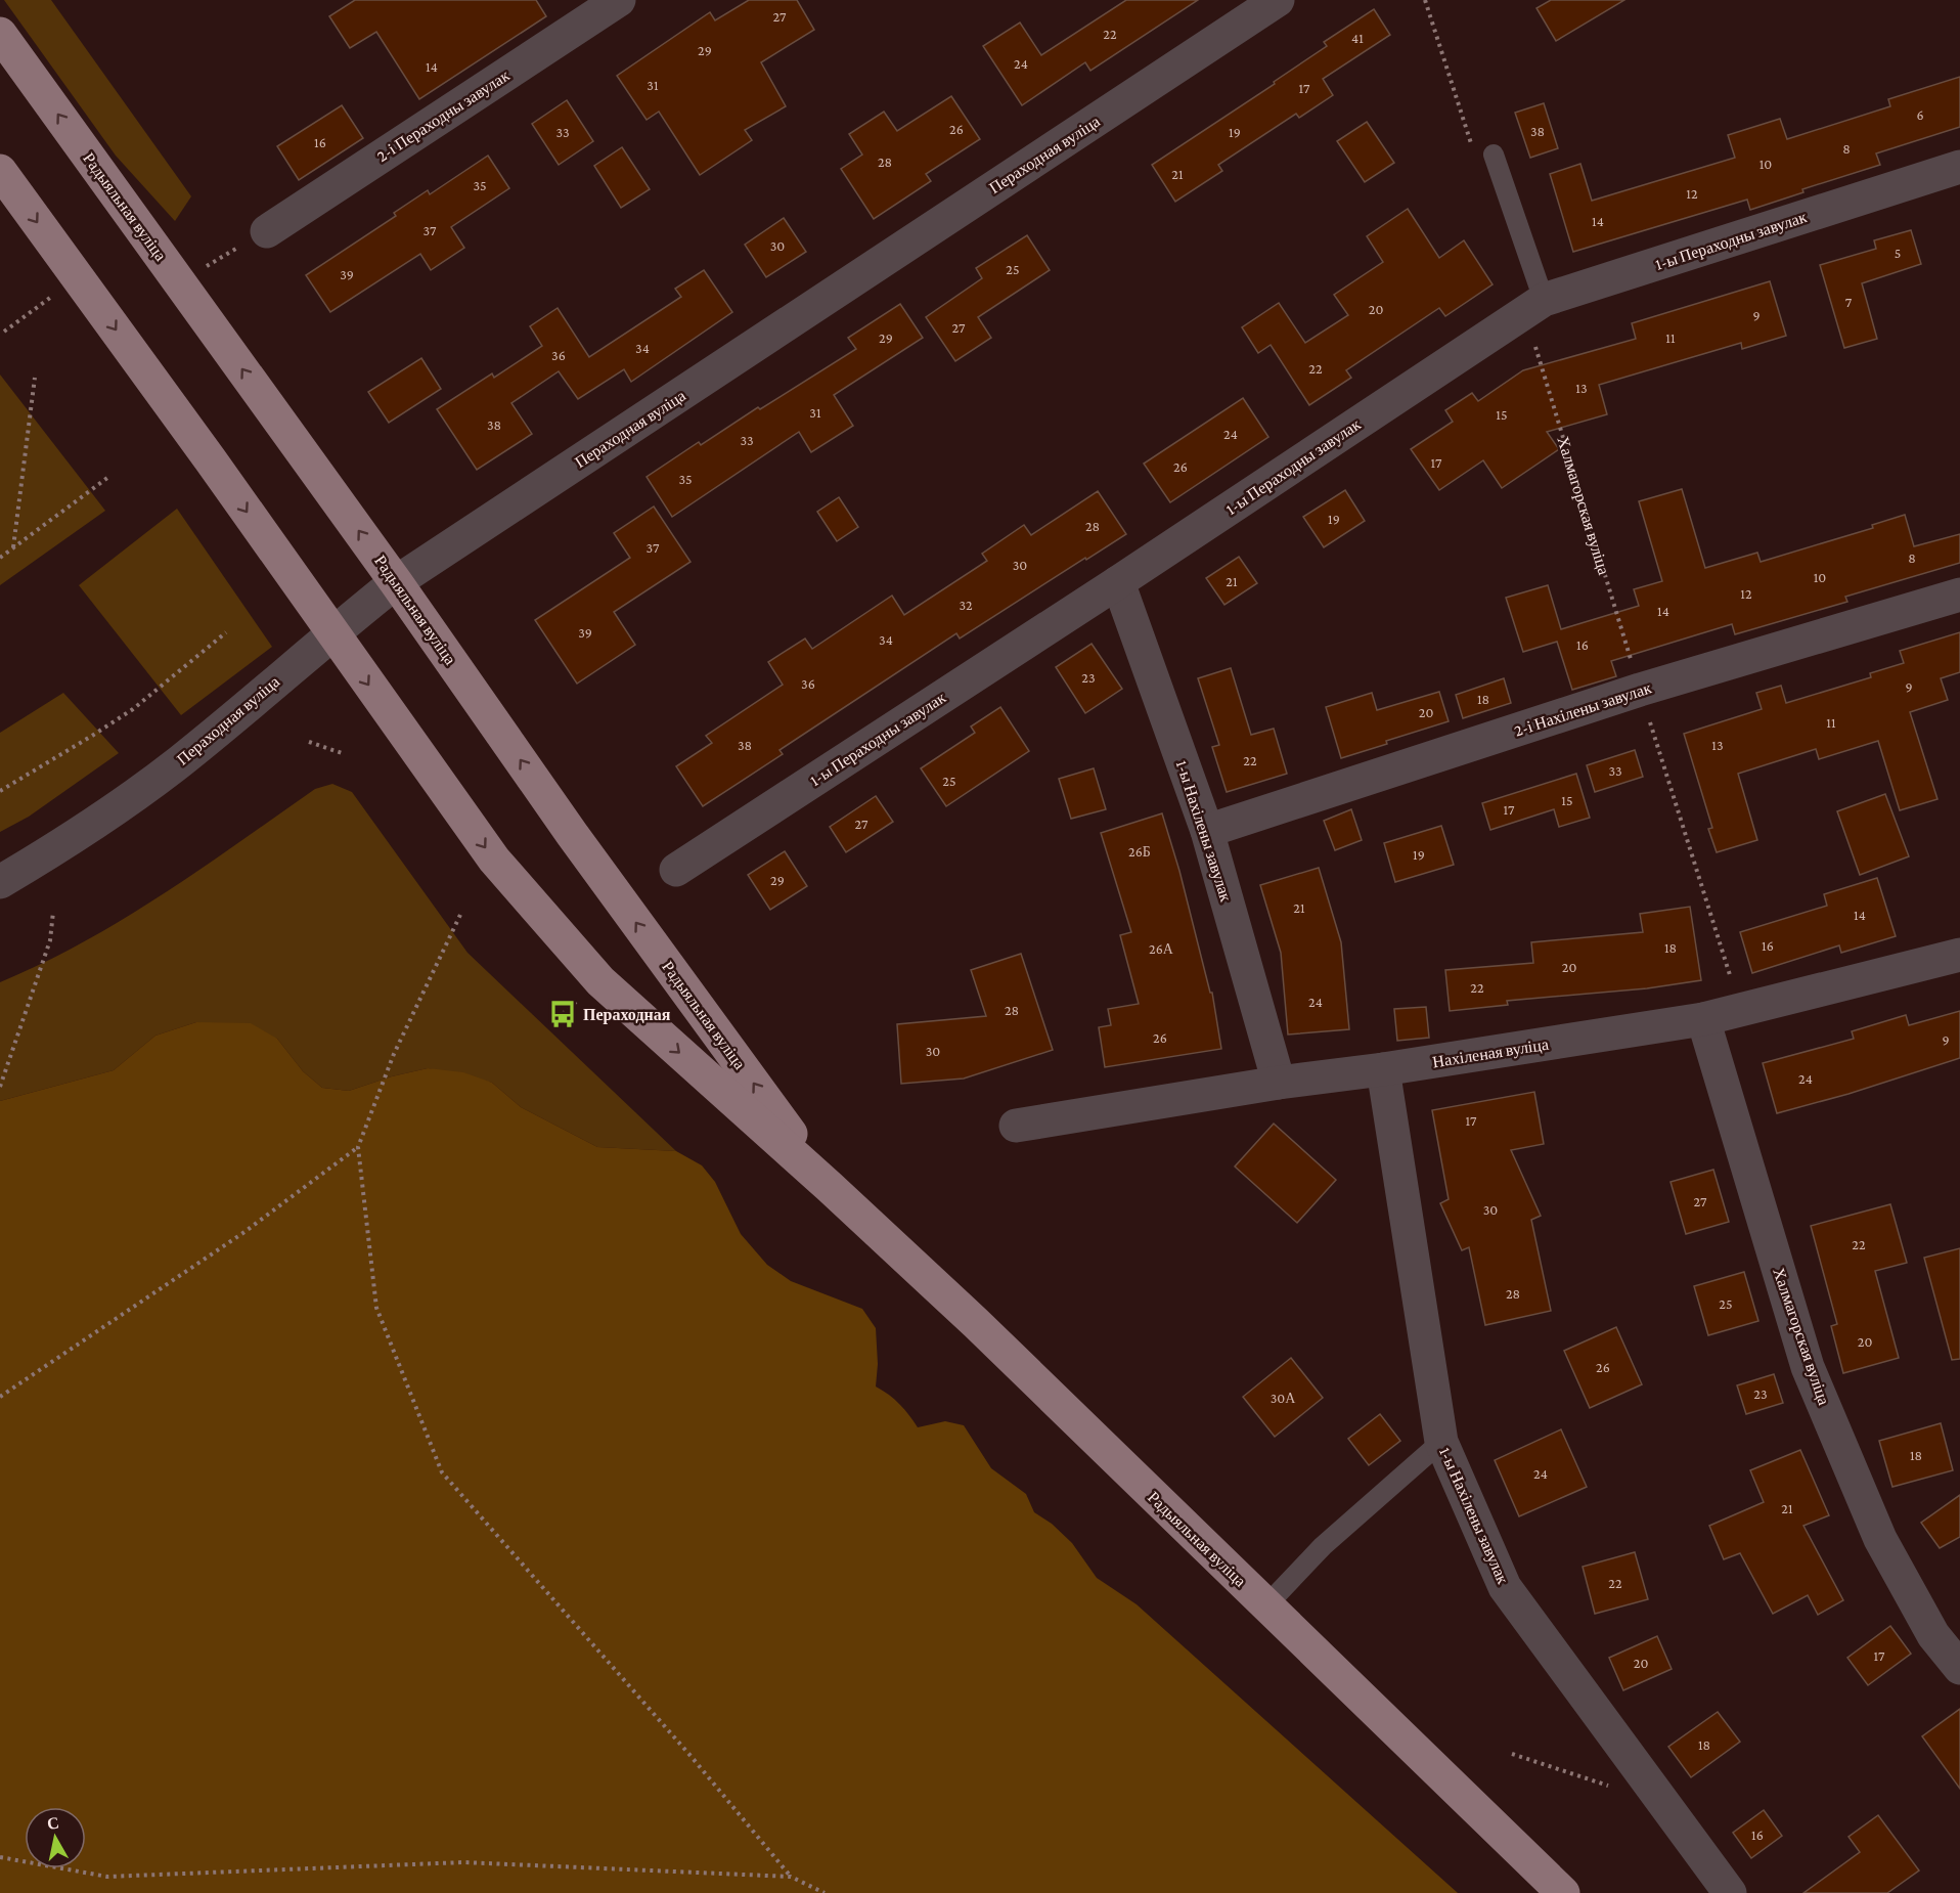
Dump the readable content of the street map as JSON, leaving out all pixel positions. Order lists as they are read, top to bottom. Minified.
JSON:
{"streets":{"main road":["Радыяльная вуліца"],"street":["2-і Пераходны завулак","Пераходная вуліца","1-ы Пераходны завулак","Халмагорская вуліца","2-і Нахілены завулак","1-ы Нахілены завулак","Нахіленая вуліца"]},"crossings":[["Пераходная вуліца","Радыяльная вуліца"],["1-ы Пераходны завулак","Халмагорская вуліца"],["1-ы Пераходны завулак","1-ы Нахілены завулак"],["Халмагорская вуліца","2-і Нахілены завулак"],["Халмагорская вуліца","Нахіленая вуліца"],["2-і Нахілены завулак","1-ы Нахілены завулак"],["1-ы Нахілены завулак","Нахіленая вуліца"]],"places":{"bus stop":["Пераходная"]},"house_numbers":["27","22","41","29","24","14","31","17","6","26","38","33","19","16","8","28","10","21","35","12","14","37","30","5","25","39","7","20","9","27","29","11","34","36","22","13","31","15","38","24","33","17","26","35","19","28","37","8","30","10","21","12","32","14","39","34","16","23","36","9","18","20","11","38","13","22","33","25","15","17","27","26Б","19","29","21","14","16","18","26А","20","22","24","28","26","9","30","24","17","27","30","22","28","25","20","26","23","30А","18","24","21","22","17","20","18","16"],"north":"top"}
